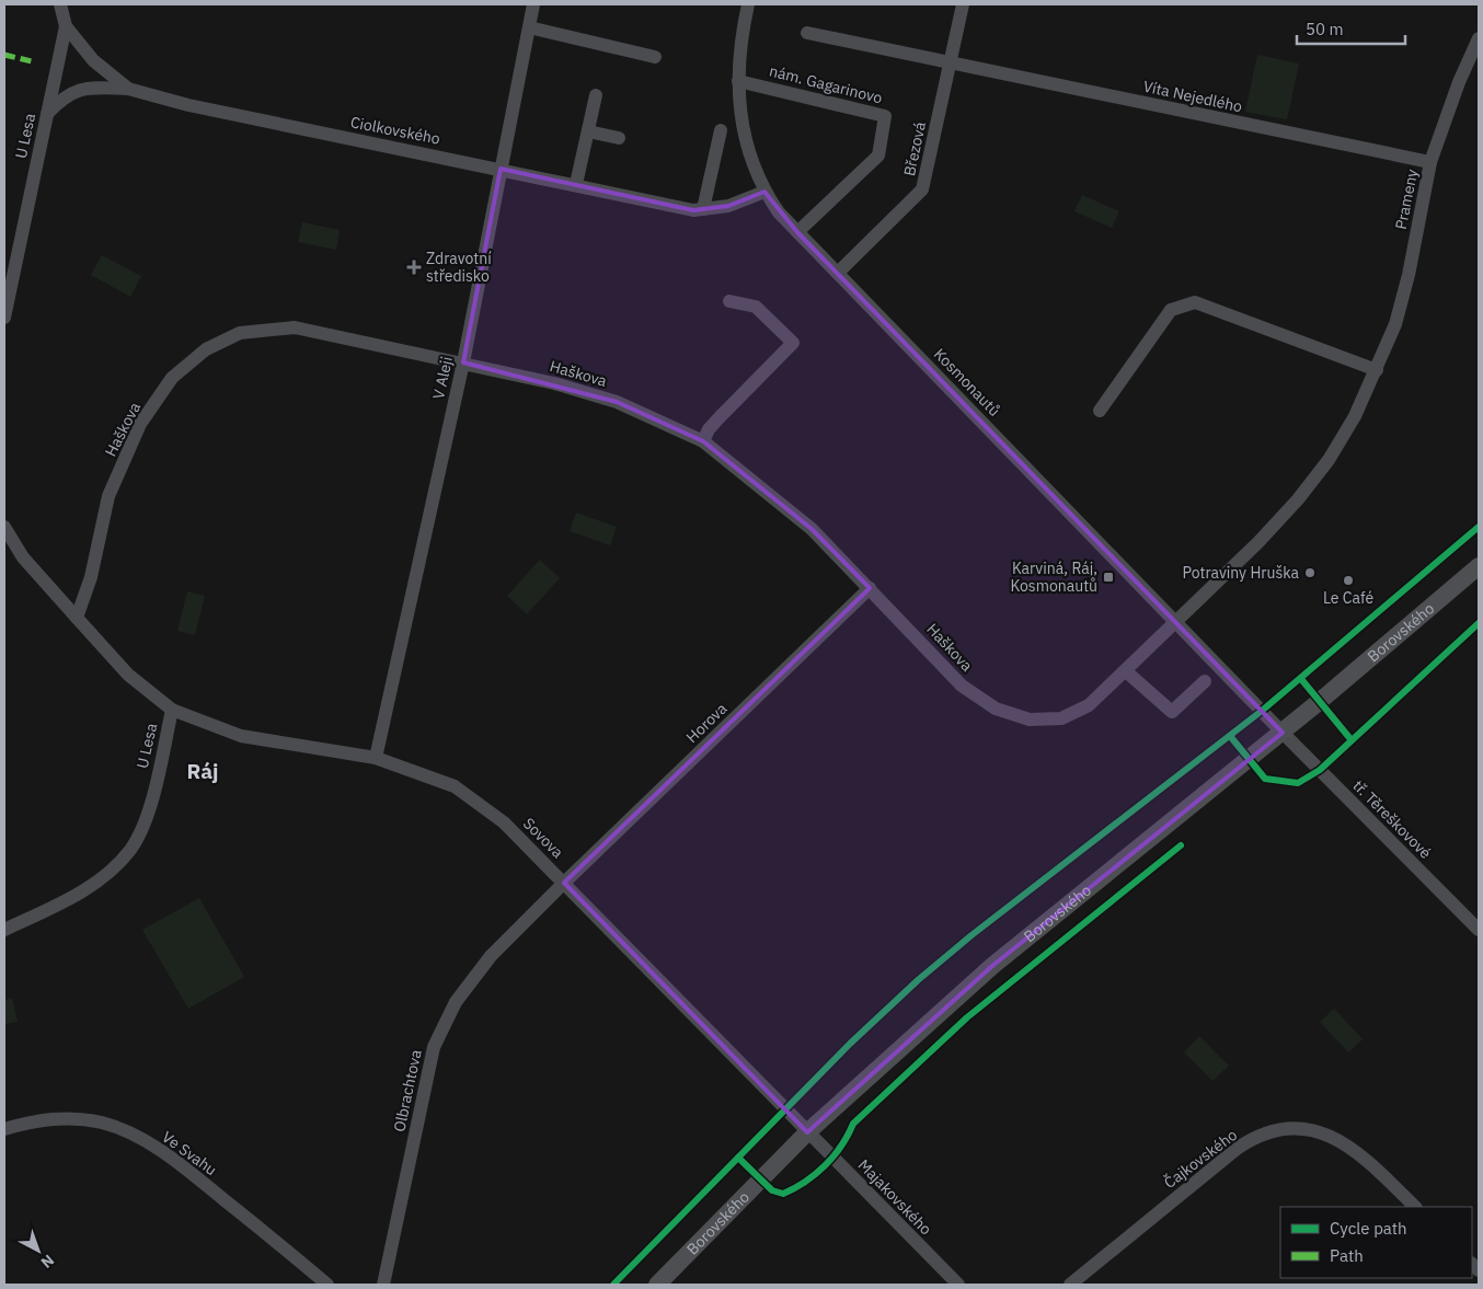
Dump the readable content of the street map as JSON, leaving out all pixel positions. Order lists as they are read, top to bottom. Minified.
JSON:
{"streets":{"main road":["Borovského"],"street":["nám. Gagarinovo","Víta Nejedlého","Ciolkovského","U Lesa","Březová","Prameny","Haškova","V Aleji","Kosmonautů","Horova","tř. Těreškovové","Sovova","Olbrachtova","Ve Svahu","Čajkovského","Majakovského"]},"crossings":[["nám. Gagarinovo","Kosmonautů"],["Víta Nejedlého","Březová"],["Víta Nejedlého","Prameny"],["Ciolkovského","U Lesa"],["Ciolkovského","V Aleji"],["Ciolkovského","Kosmonautů"],["U Lesa","Haškova"],["U Lesa","Sovova"],["Březová","Kosmonautů"],["Prameny","Haškova"],["Prameny","Kosmonautů"],["Haškova","V Aleji"],["Haškova","Kosmonautů"],["Haškova","Horova"],["V Aleji","Sovova"],["Kosmonautů","Borovského"],["Kosmonautů","tř. Těreškovové"],["Borovského","tř. Těreškovové"],["Borovského","Sovova"],["Borovského","Majakovského"],["Horova","Sovova"],["Horova","Olbrachtova"],["Sovova","Olbrachtova"],["Sovova","Majakovského"]],"districts":["Ráj"],"places":{"health":["Zdravotní středisko"],"other":["Potraviny Hruška","Le Café"],"transit":["Karviná, Ráj, Kosmonautů"]},"legend":["Cycle path","Path"],"scale_bar":"50 m","north":"bottom right"}
